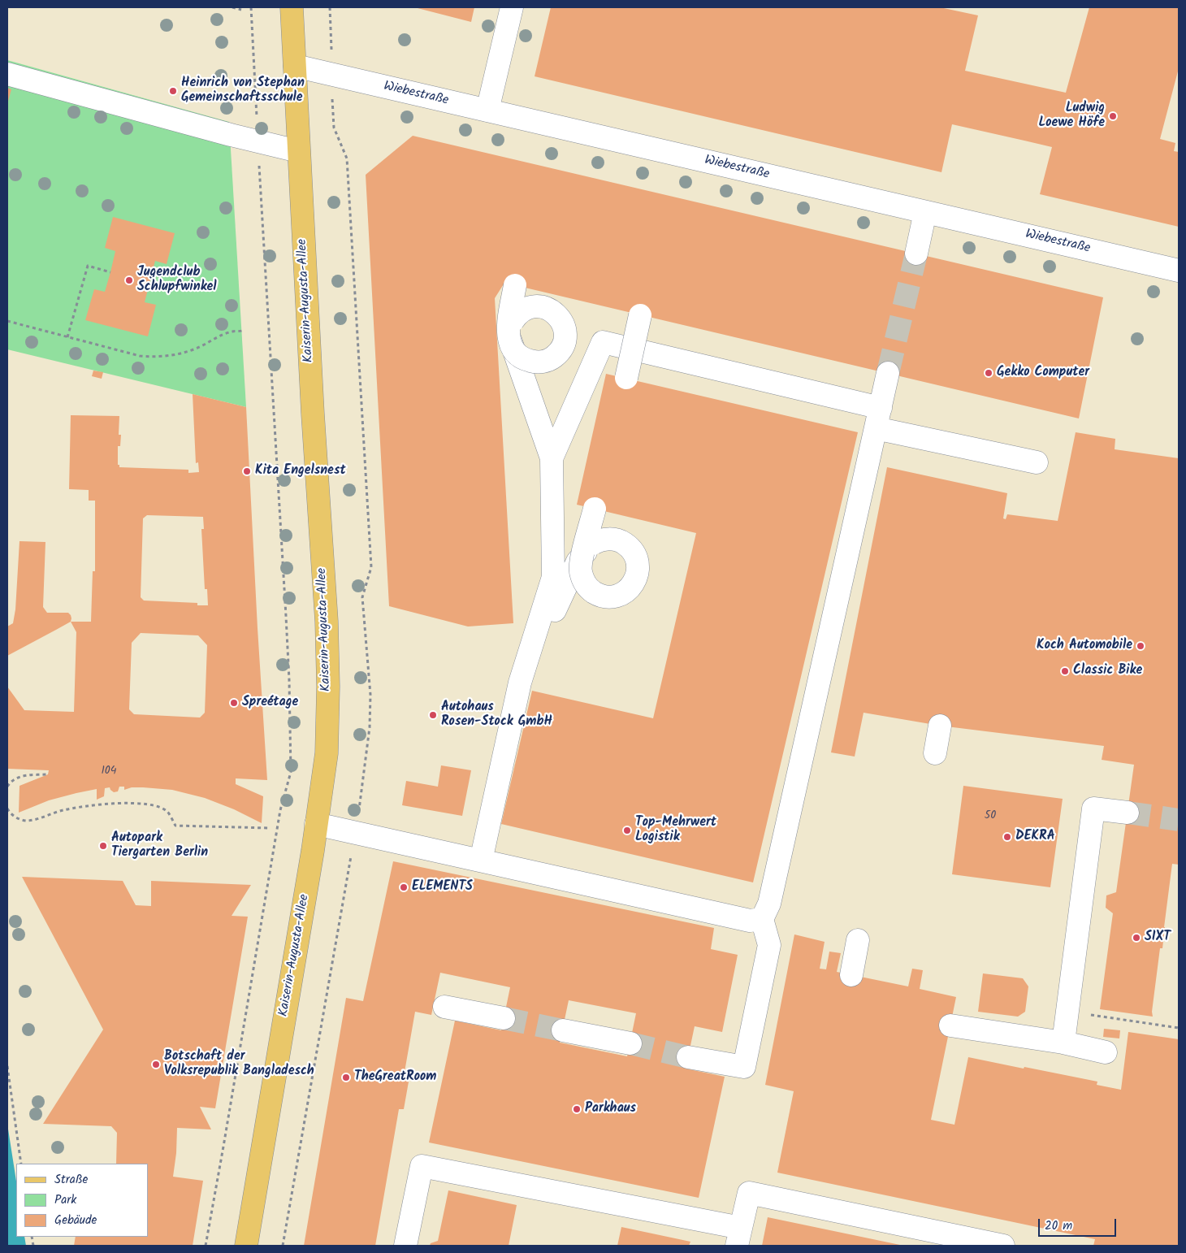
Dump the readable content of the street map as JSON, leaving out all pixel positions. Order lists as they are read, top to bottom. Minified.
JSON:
{"streets":{"main road":["Kaiserin-Augusta-Allee"],"street":["Wiebestraße"]},"crossings":[["Wiebestraße","Kaiserin-Augusta-Allee"]],"places":["Heinrich von Stephan Gemeinschaftsschule","Ludwig Loewe Höfe","Jugendclub Schlupfwinkel","Gekko Computer","Kita Engelsnest","Koch Automobile","Classic Bike","Spreétage","Autohaus Rosen-Stock GmbH","Top-Mehrwert Logistik","DEKRA","Autopark Tiergarten Berlin","ELEMENTS","SIXT","Botschaft der Volksrepublik Bangladesch","TheGreatRoom","Parkhaus"],"house_numbers":["104","50"],"legend":["Straße","Park","Gebäude"],"scale_bar":"20 m"}
